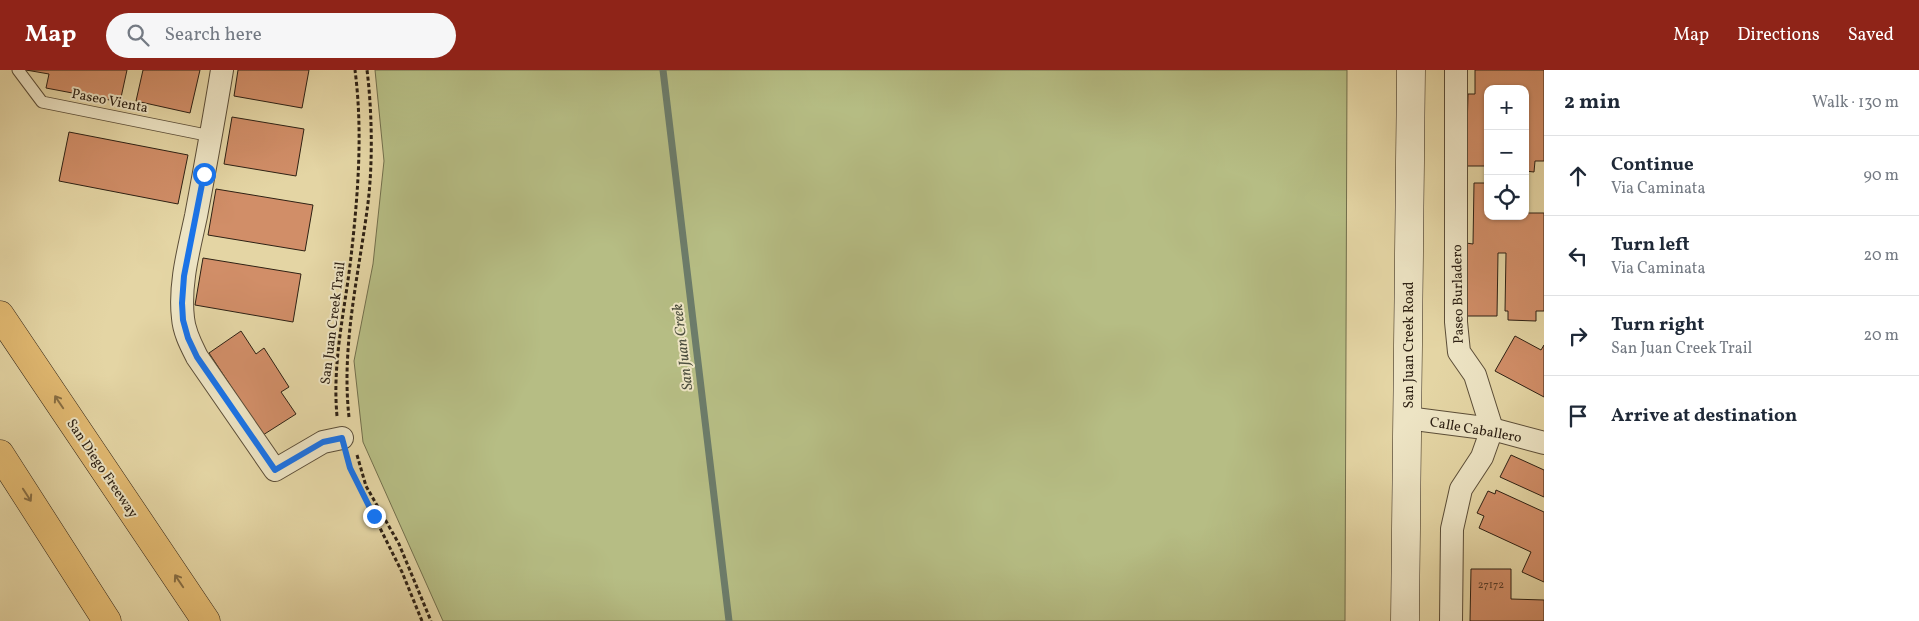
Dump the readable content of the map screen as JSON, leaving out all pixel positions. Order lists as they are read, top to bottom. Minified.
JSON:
{"streets":{"highway":["San Diego Freeway"],"main road":["San Juan Creek Road"],"street":["Paseo Burladero","Calle Caballero"],"lane":["Paseo Vienta"],"path":["San Juan Creek Trail"]},"crossings":[["Paseo Burladero","Calle Caballero"],["San Juan Creek Road","Calle Caballero"]],"water":["San Juan Creek"],"house_numbers":["27172"],"page":{"header":"Map","search":"Search here","nav":["Map","Directions","Saved"],"heading":["2 min","Walk · 130 m"],"map_buttons":["+","−"],"list":[["Continue","Via Caminata","90 m"],["Turn left","Via Caminata","20 m"],["Turn right","San Juan Creek Trail","20 m"],"Arrive at destination"]}}
